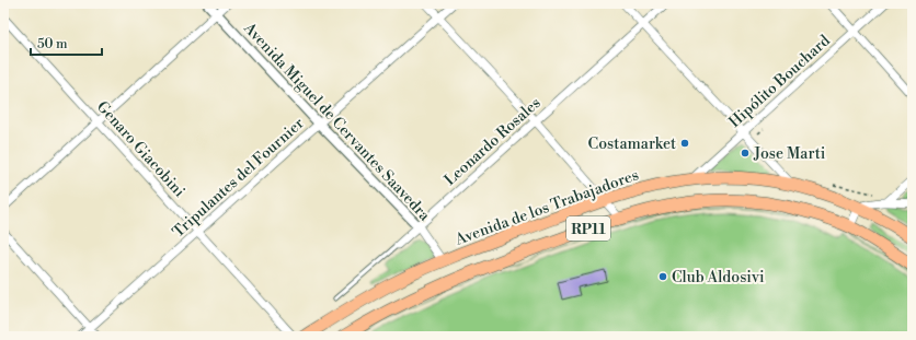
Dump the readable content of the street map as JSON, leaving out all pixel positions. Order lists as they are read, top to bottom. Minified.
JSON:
{"streets":{"main road":["Avenida de los Trabajadores","RP11"],"street":["Hipólito Bouchard","Avenida Miguel de Cervantes Saavedra","Leonardo Rosales","Genaro Giacobini","Tripulantes del Fournier"]},"crossings":[["Hipólito Bouchard","Avenida de los Trabajadores"],["Avenida Miguel de Cervantes Saavedra","Leonardo Rosales"],["Avenida Miguel de Cervantes Saavedra","Tripulantes del Fournier"],["Avenida Miguel de Cervantes Saavedra","Avenida de los Trabajadores"],["Genaro Giacobini","Tripulantes del Fournier"]],"places":["Costamarket","Jose Marti","Club Aldosivi"],"scale_bar":"50 m"}
